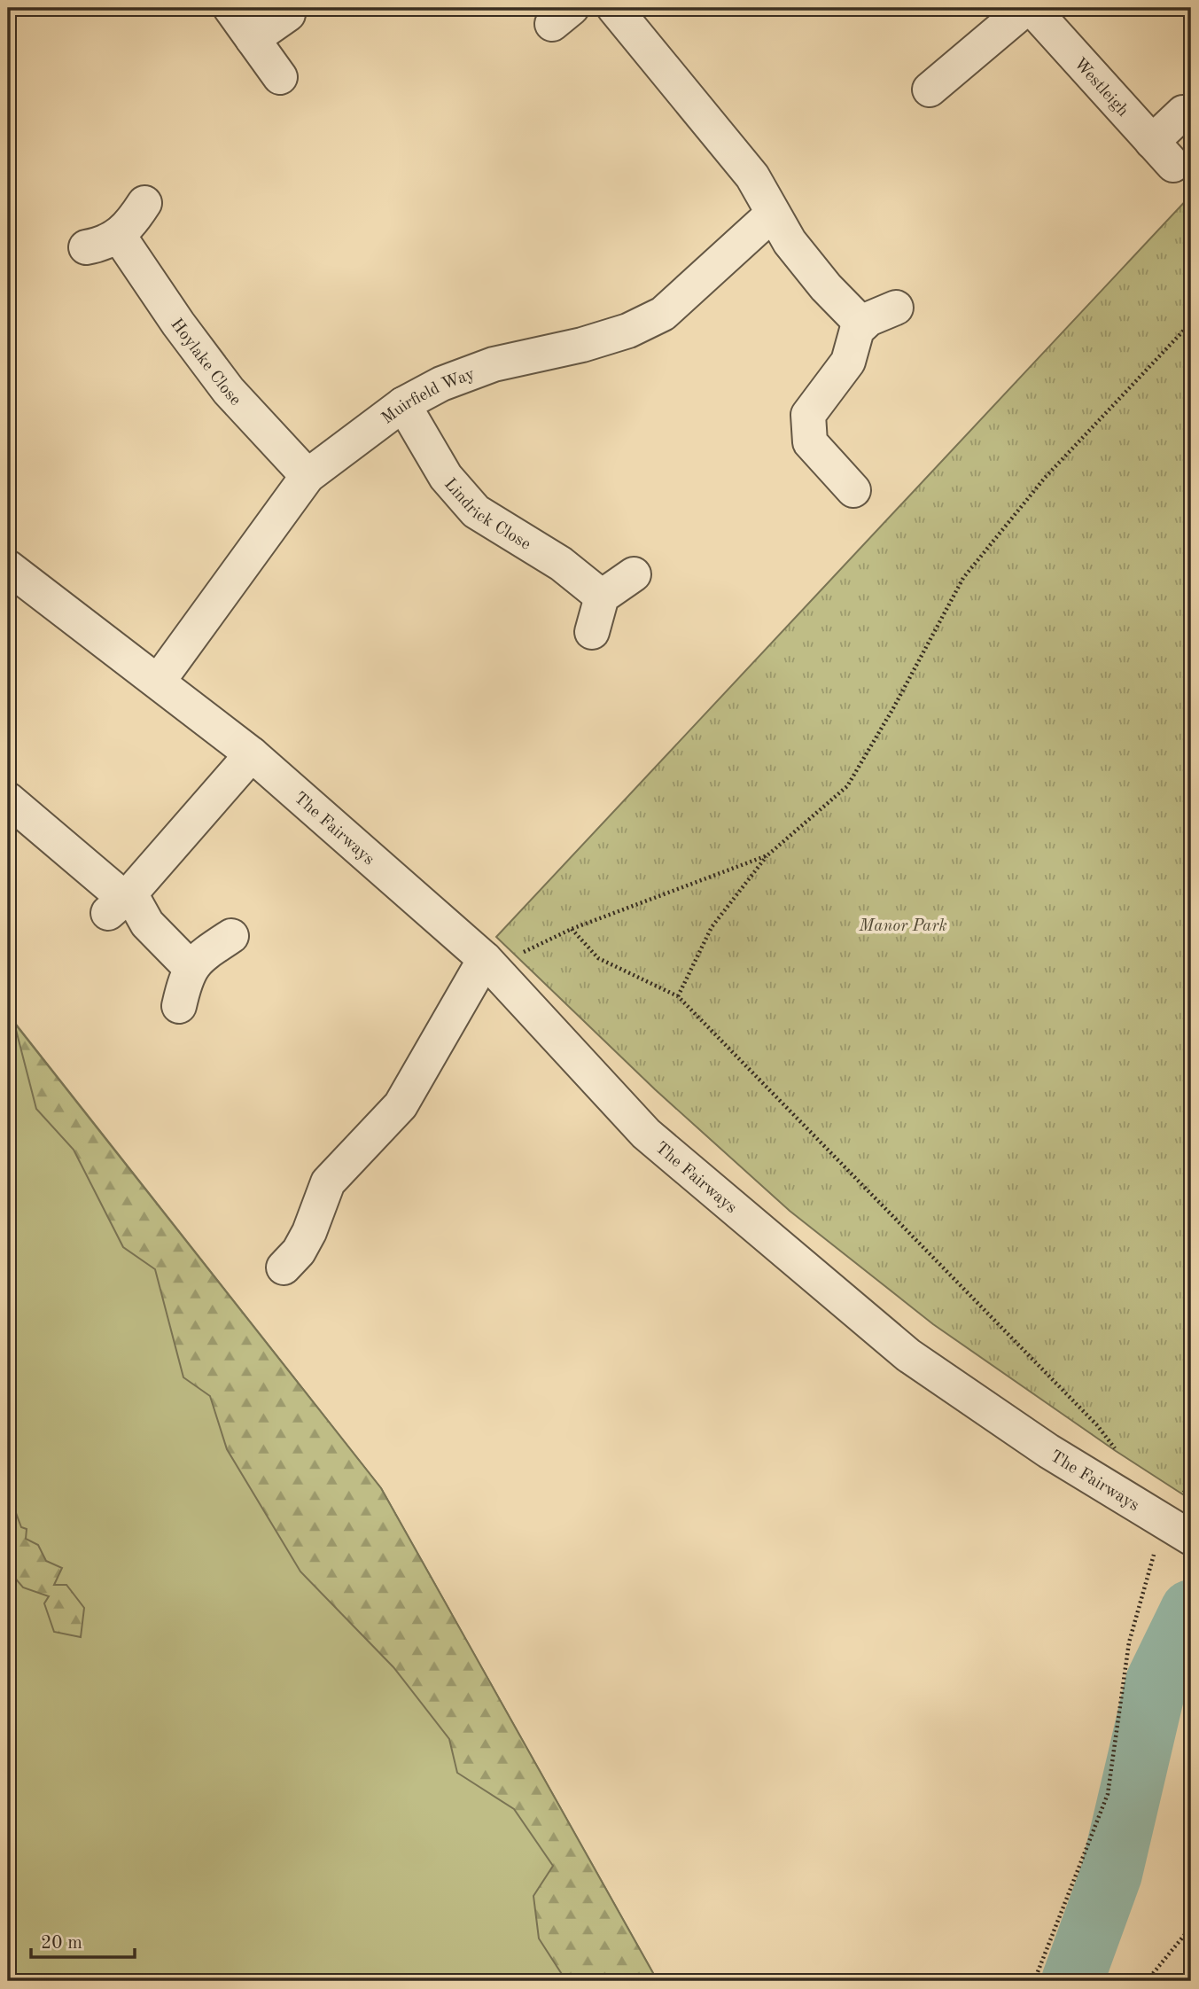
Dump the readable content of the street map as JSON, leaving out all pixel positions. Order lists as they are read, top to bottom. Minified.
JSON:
{"streets":{"street":["Westleigh","Hoylake Close","Muirfield Way","Lindrick Close","The Fairways"]},"crossings":[["Hoylake Close","Muirfield Way"],["Muirfield Way","Lindrick Close"],["Muirfield Way","The Fairways"]],"parks":["Manor Park"],"scale_bar":"20 m"}
